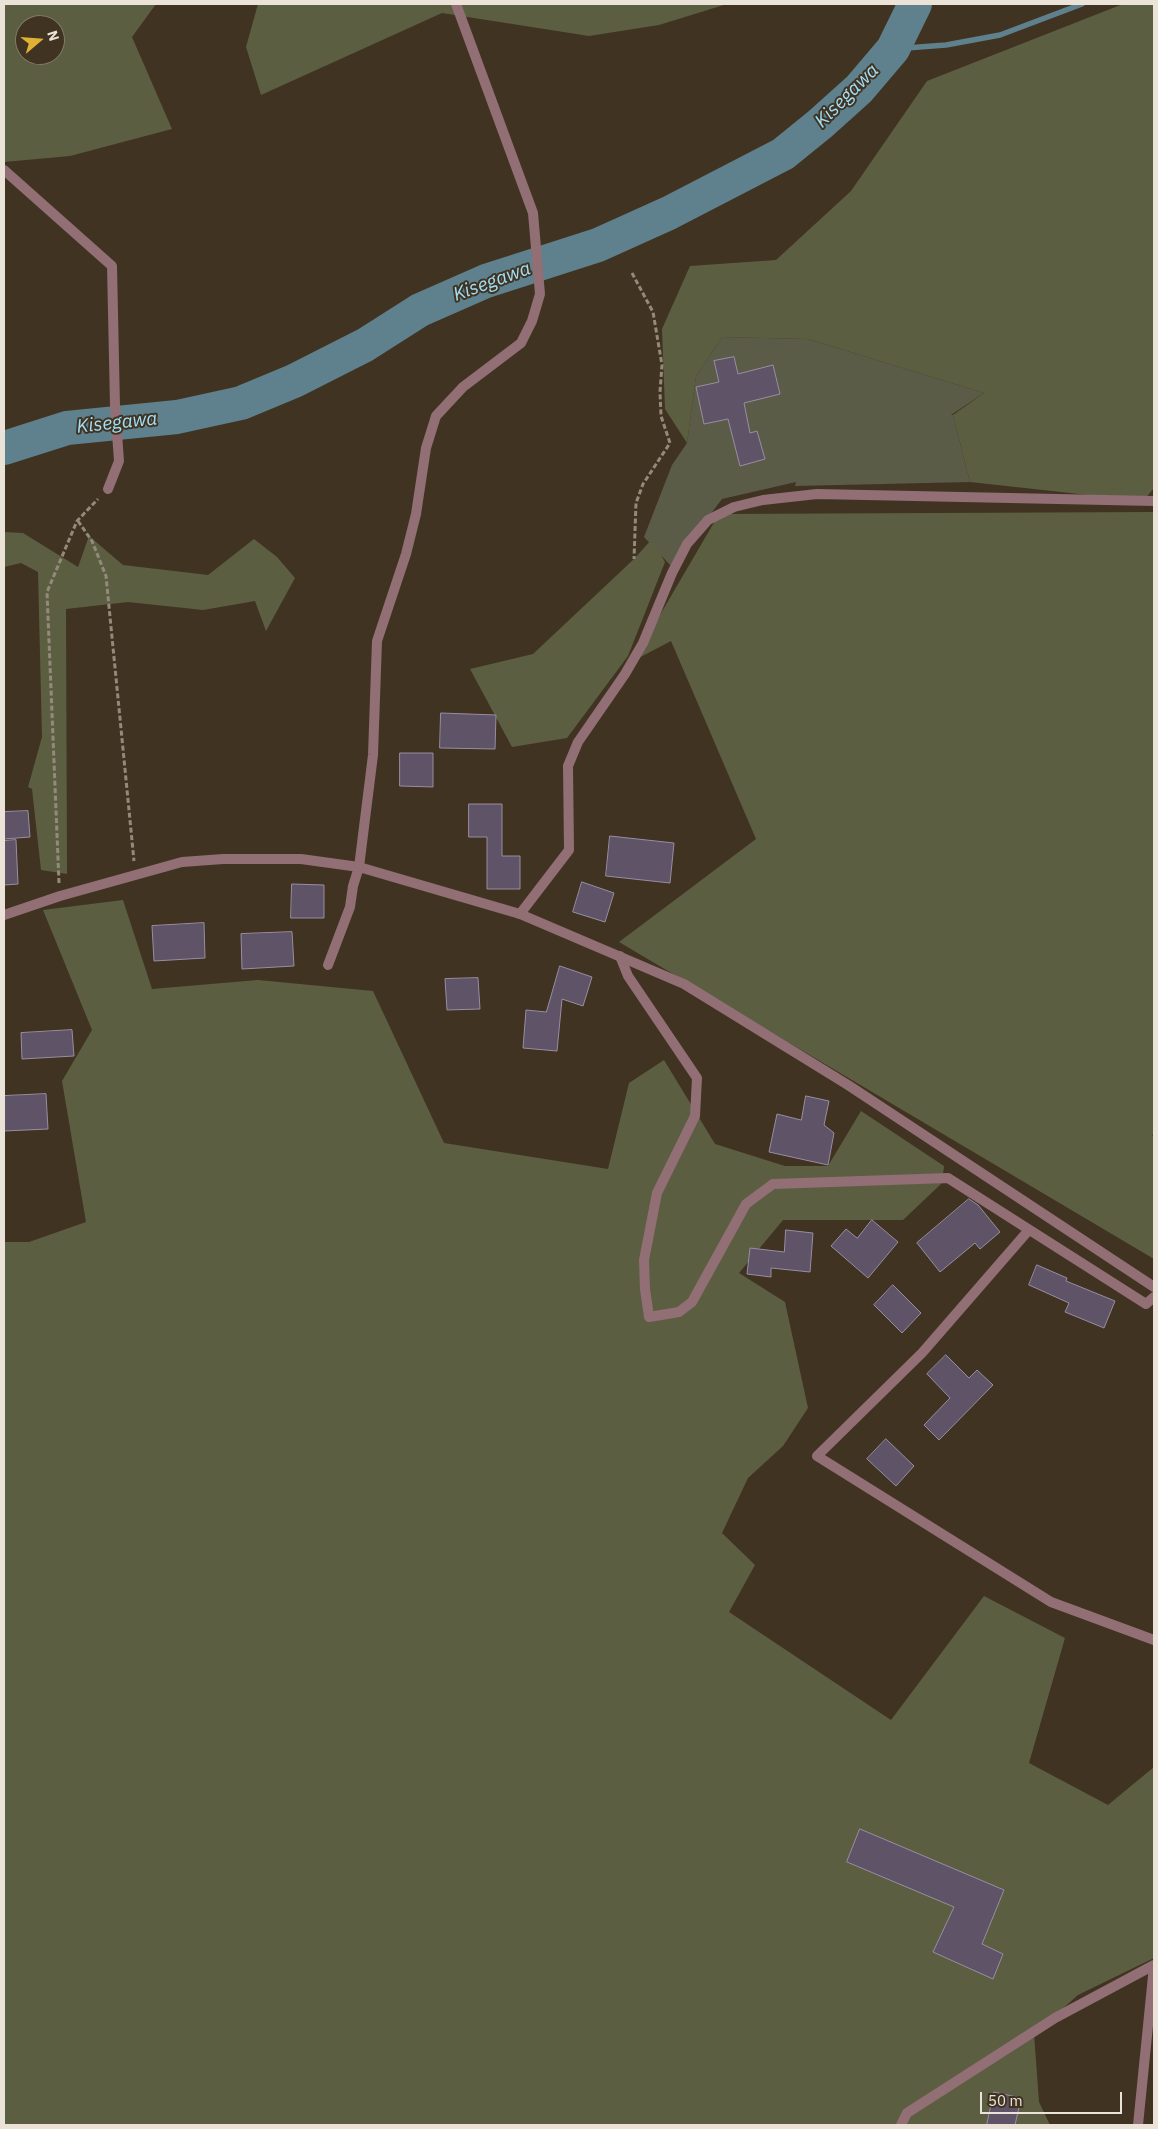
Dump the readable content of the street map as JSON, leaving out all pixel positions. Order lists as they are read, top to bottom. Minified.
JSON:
{"water":["Kisegawa"],"scale_bar":"50 m","north":"right"}
